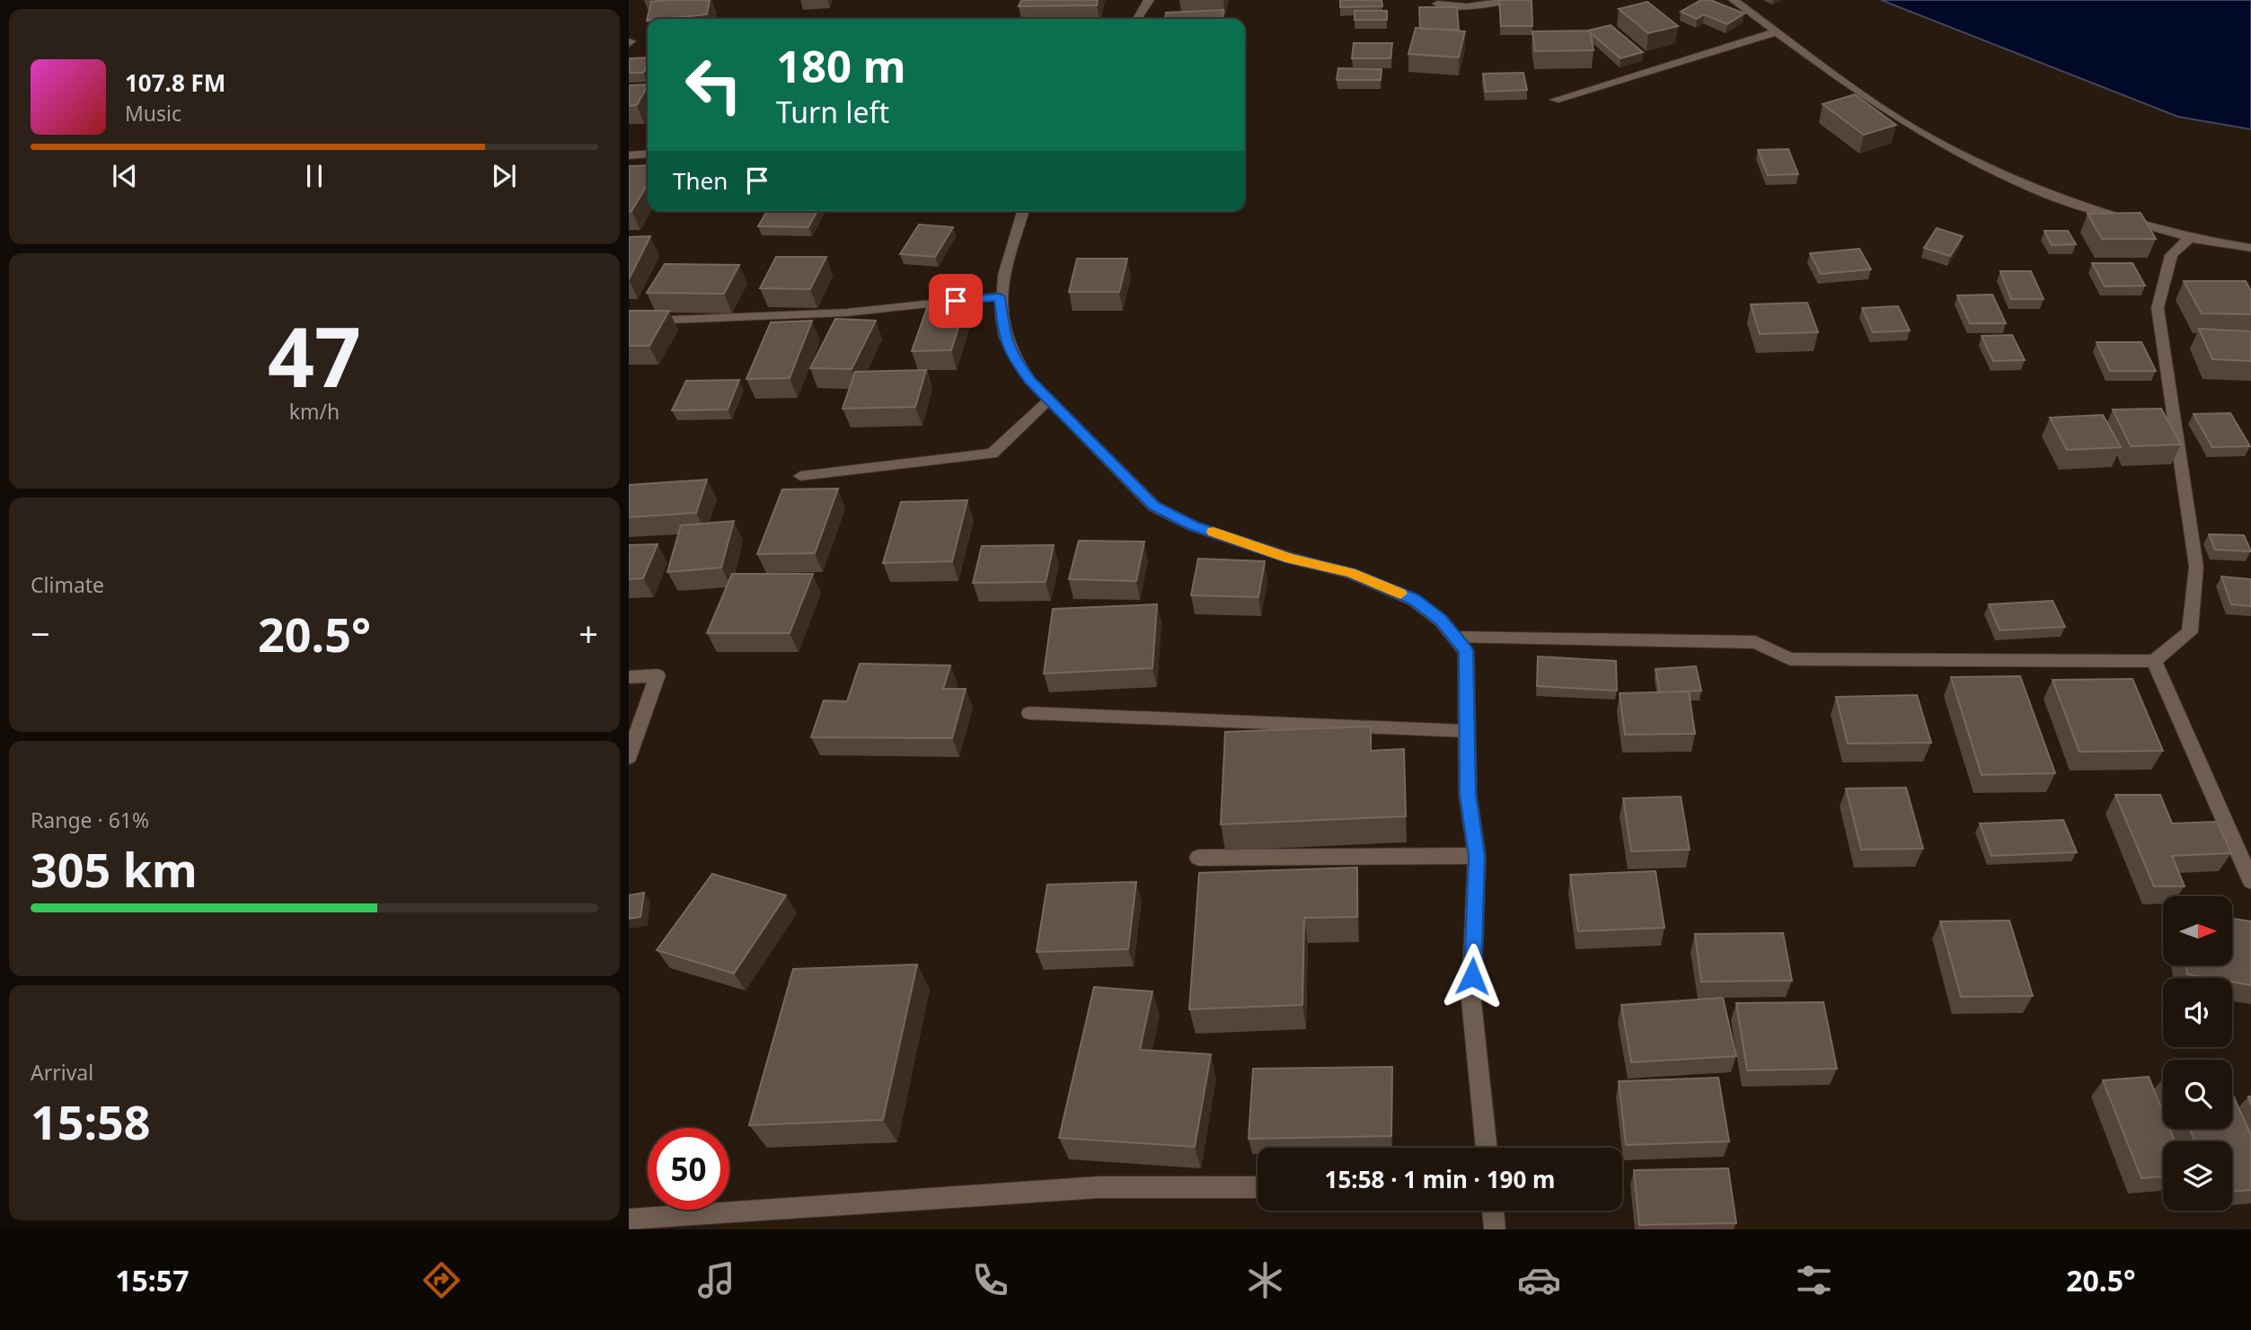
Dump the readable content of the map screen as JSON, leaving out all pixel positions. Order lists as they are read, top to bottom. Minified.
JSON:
{"north":"right","page":{"turn":["180 m","Turn left"],"song":["107.8 FM","Music"],"then":"Then","tile":[["47","km/h"],"Climate",["Range · 61%","305 km"],["Arrival","15:58"]],"heat":["−","20.5°","+"],"limit":"50","trip":"15:58 · 1 min · 190 m","tabs":["15:57","20.5°"]}}
